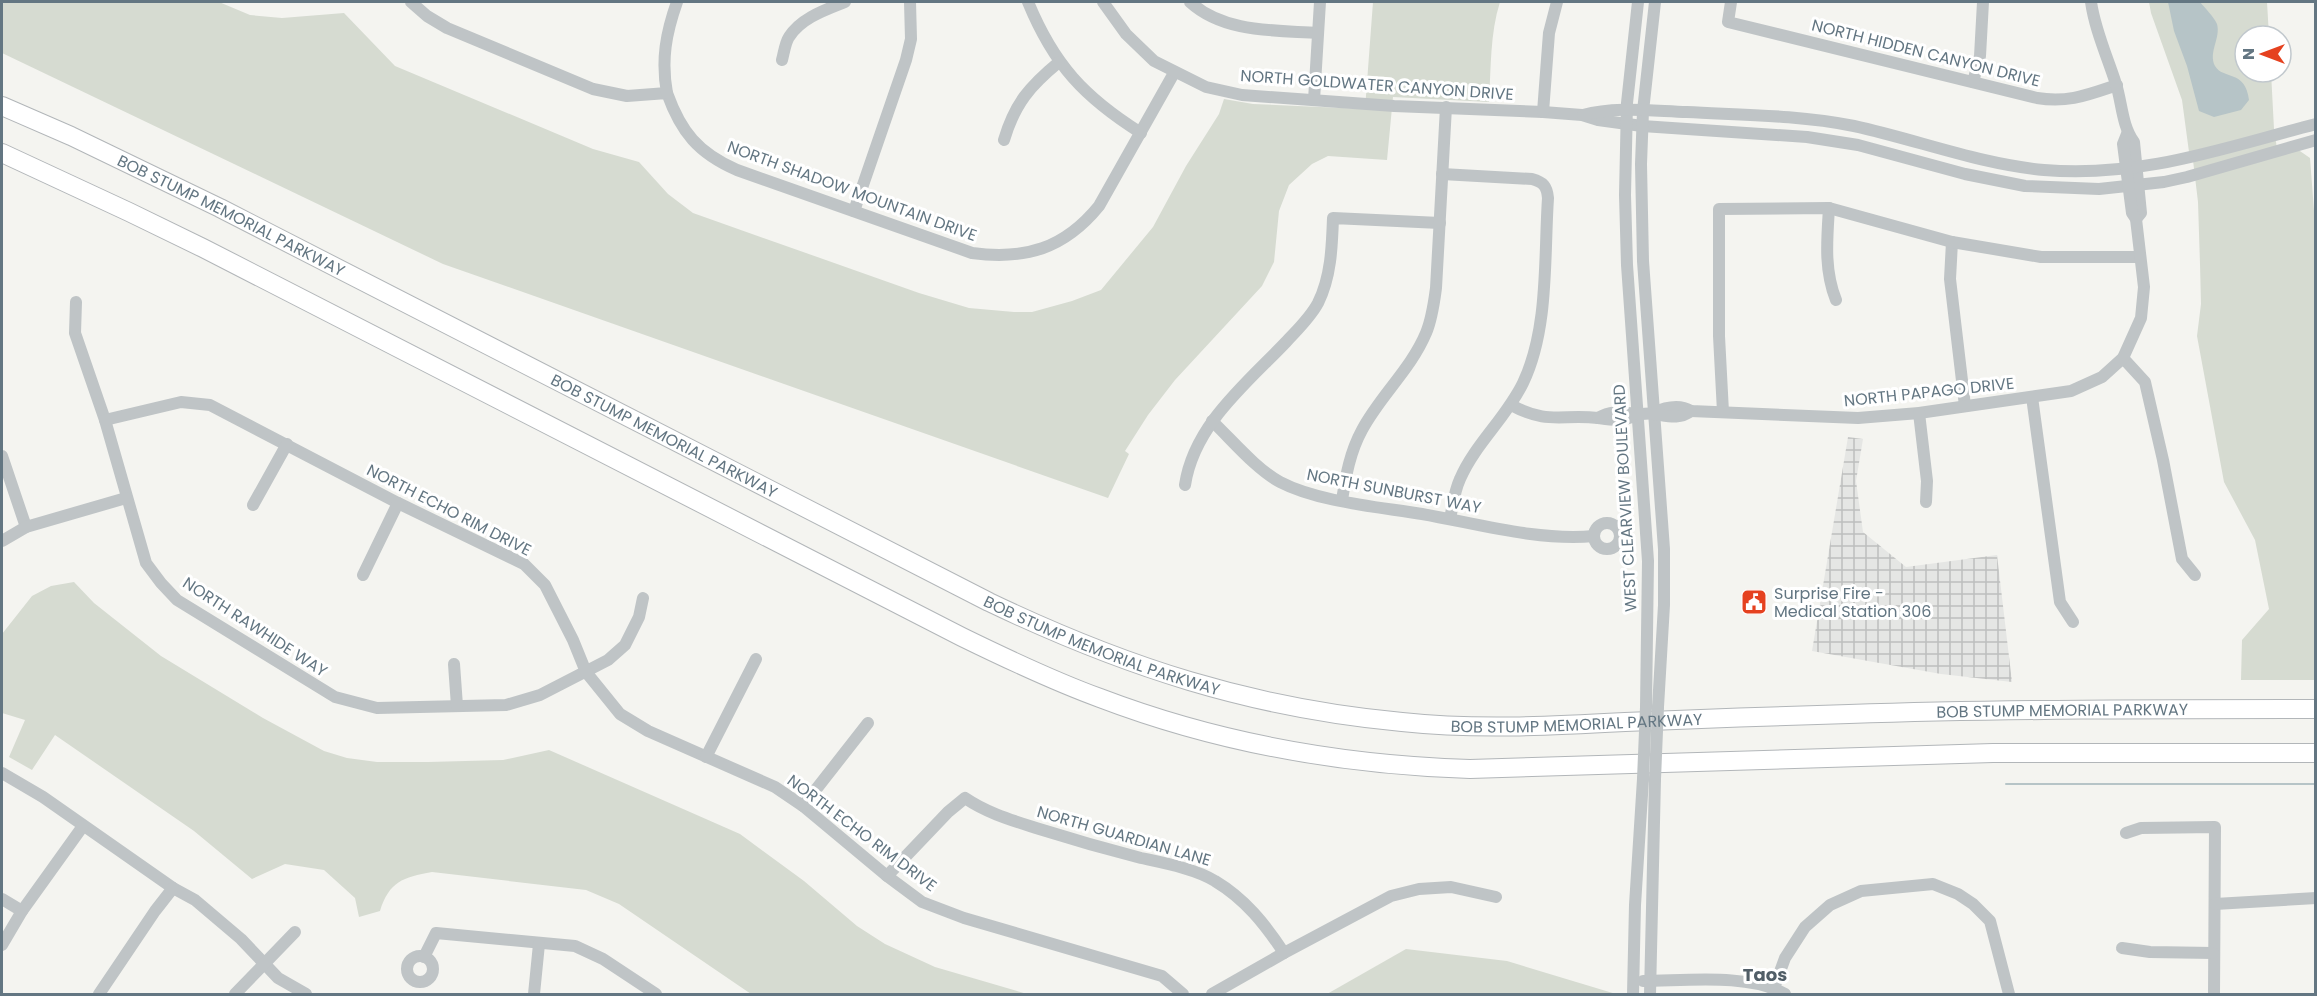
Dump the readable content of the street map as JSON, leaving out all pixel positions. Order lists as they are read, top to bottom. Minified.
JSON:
{"streets":{"highway":["BOB STUMP MEMORIAL PARKWAY"],"street":["NORTH HIDDEN CANYON DRIVE","NORTH GOLDWATER CANYON DRIVE","NORTH SHADOW MOUNTAIN DRIVE","NORTH PAPAGO DRIVE","NORTH SUNBURST WAY","WEST CLEARVIEW BOULEVARD","NORTH ECHO RIM DRIVE","NORTH RAWHIDE WAY","NORTH GUARDIAN LANE"]},"crossings":[["NORTH GOLDWATER CANYON DRIVE","NORTH SHADOW MOUNTAIN DRIVE"],["NORTH GOLDWATER CANYON DRIVE","WEST CLEARVIEW BOULEVARD"],["NORTH PAPAGO DRIVE","WEST CLEARVIEW BOULEVARD"],["NORTH ECHO RIM DRIVE","NORTH RAWHIDE WAY"],["NORTH ECHO RIM DRIVE","NORTH GUARDIAN LANE"]],"districts":["Taos"],"places":{"public building":["Surprise Fire - Medical Station 306"]},"north":"left"}
